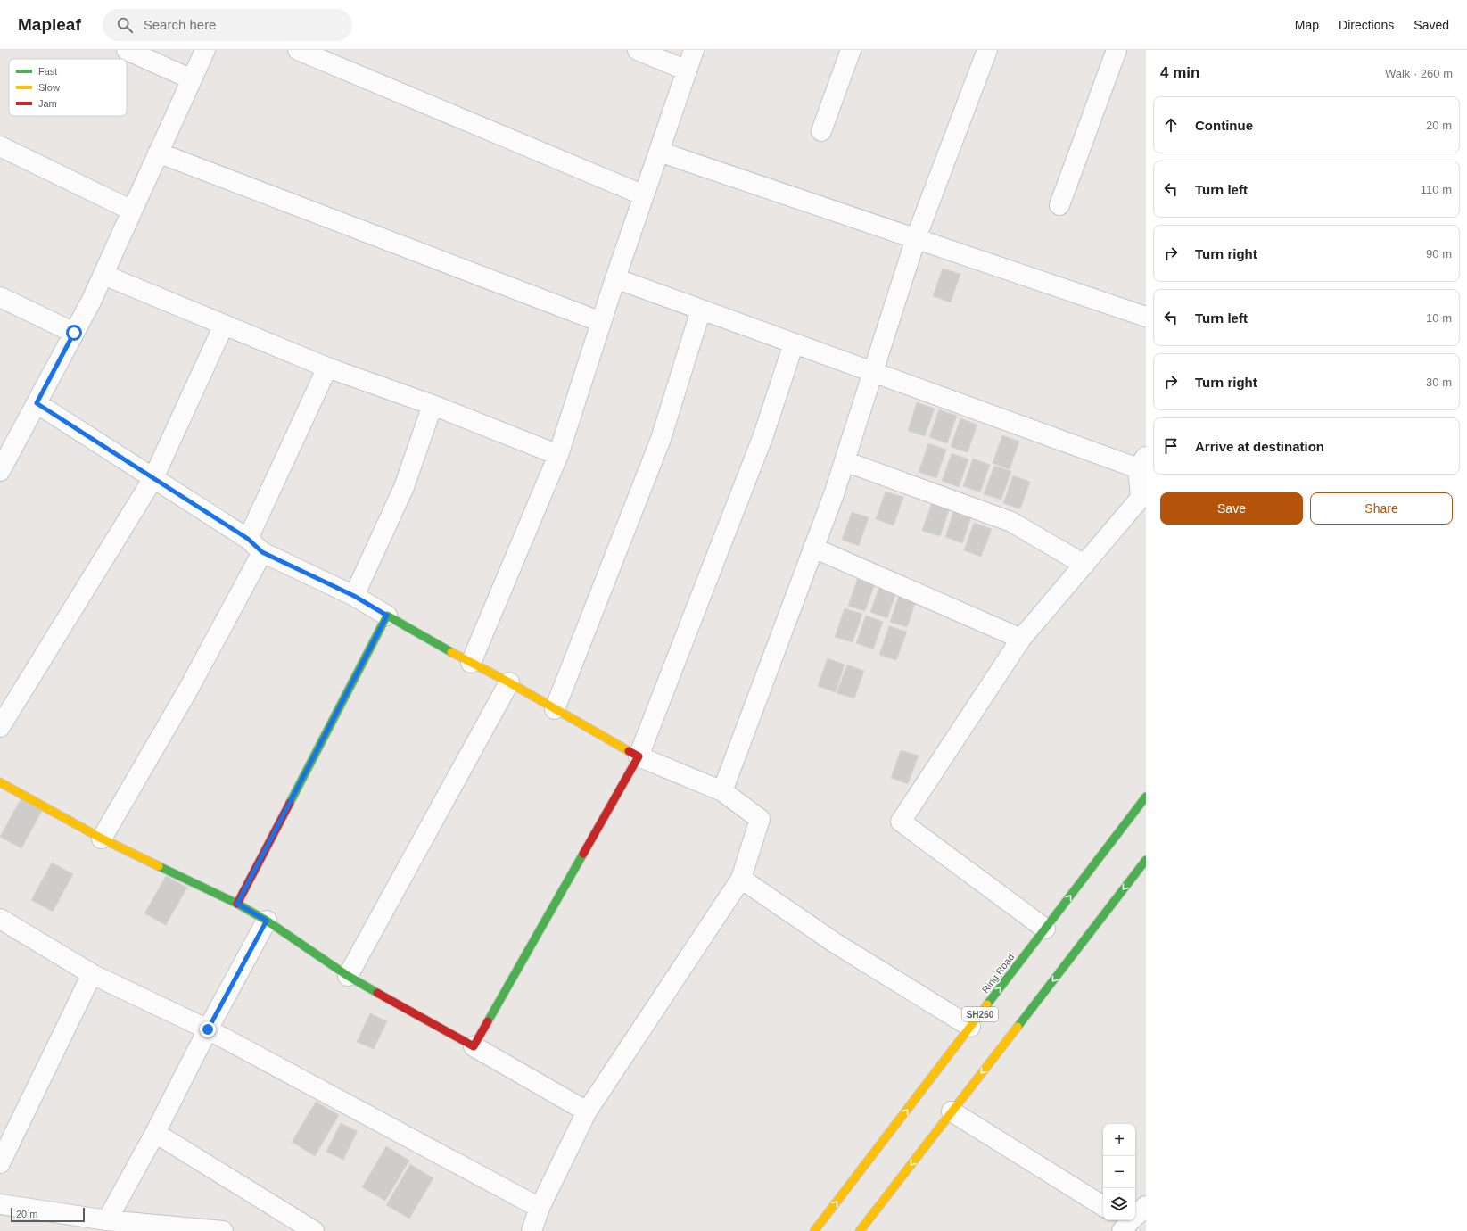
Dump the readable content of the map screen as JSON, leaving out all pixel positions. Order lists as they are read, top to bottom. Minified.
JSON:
{"streets":{"main road":["Ring Road","SH260"]},"legend":["Fast","Slow","Jam"],"scale_bar":"20 m","page":{"header":"Mapleaf","search":"Search here","nav":["Map","Directions","Saved"],"heading":["4 min","Walk · 260 m"],"list":[["Continue","20 m"],["Turn left","110 m"],["Turn right","90 m"],["Turn left","10 m"],["Turn right","30 m"],"Arrive at destination"],"buttons":["Save","Share"],"map_buttons":["+","−"],"scale":"20 m"}}
